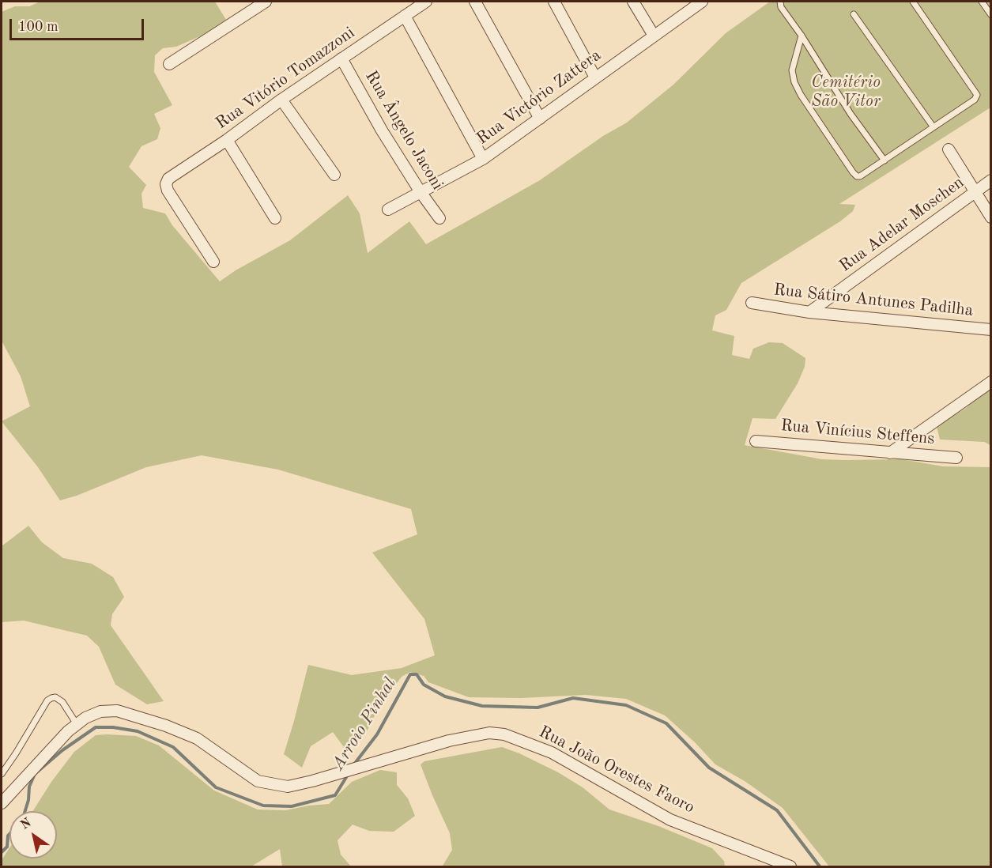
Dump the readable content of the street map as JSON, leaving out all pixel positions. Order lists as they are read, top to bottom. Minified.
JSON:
{"streets":{"street":["Rua Vitório Tomazzoni","Rua Victório Zattera","Rua Ângelo Jaconi","Rua Adelar Moschen","Rua Sátiro Antunes Padilha","Rua Vinícius Steffens","Rua João Orestes Faoro"]},"crossings":[["Rua Vitório Tomazzoni","Rua Ângelo Jaconi"],["Rua Victório Zattera","Rua Ângelo Jaconi"],["Rua Adelar Moschen","Rua Sátiro Antunes Padilha"]],"water":["Arroio Pinhal"],"parks":["Cemitério São Vitor"],"scale_bar":"100 m","north":"top left"}
